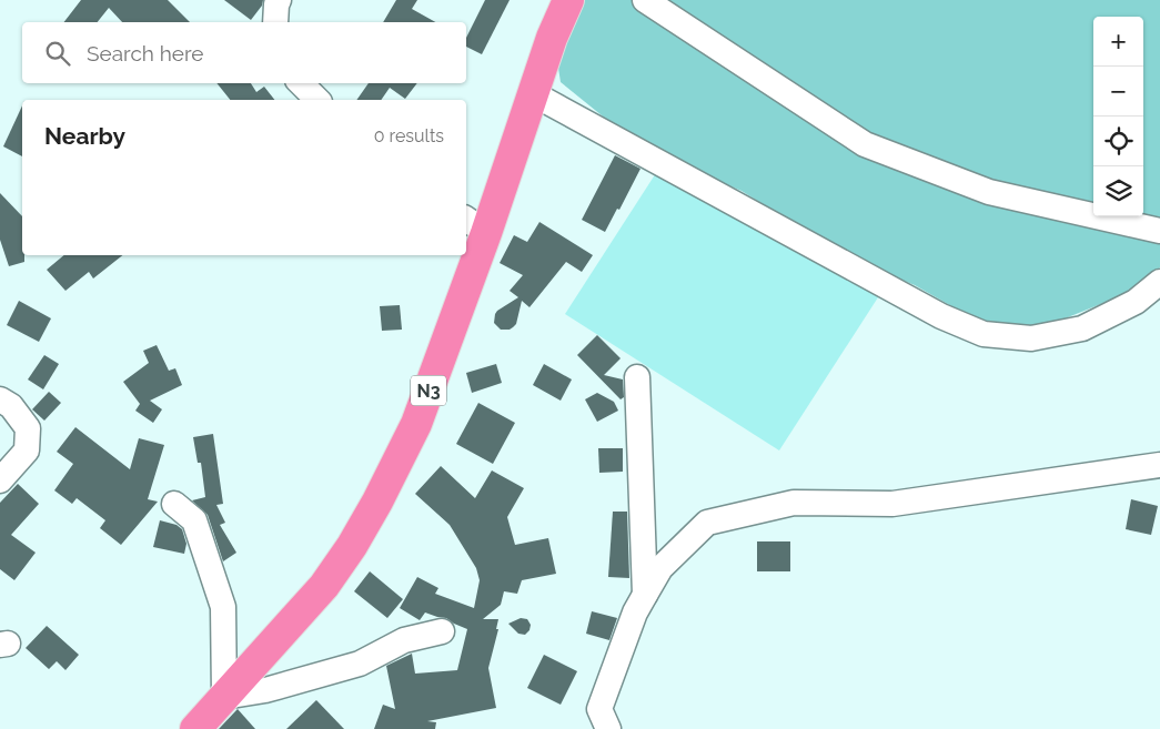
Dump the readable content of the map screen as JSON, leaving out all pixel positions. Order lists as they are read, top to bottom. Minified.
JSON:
{"streets":{"highway":["N3"]},"page":{"map_buttons":["+","−"],"search":"Search here","heading":["Nearby","0 results"]}}
